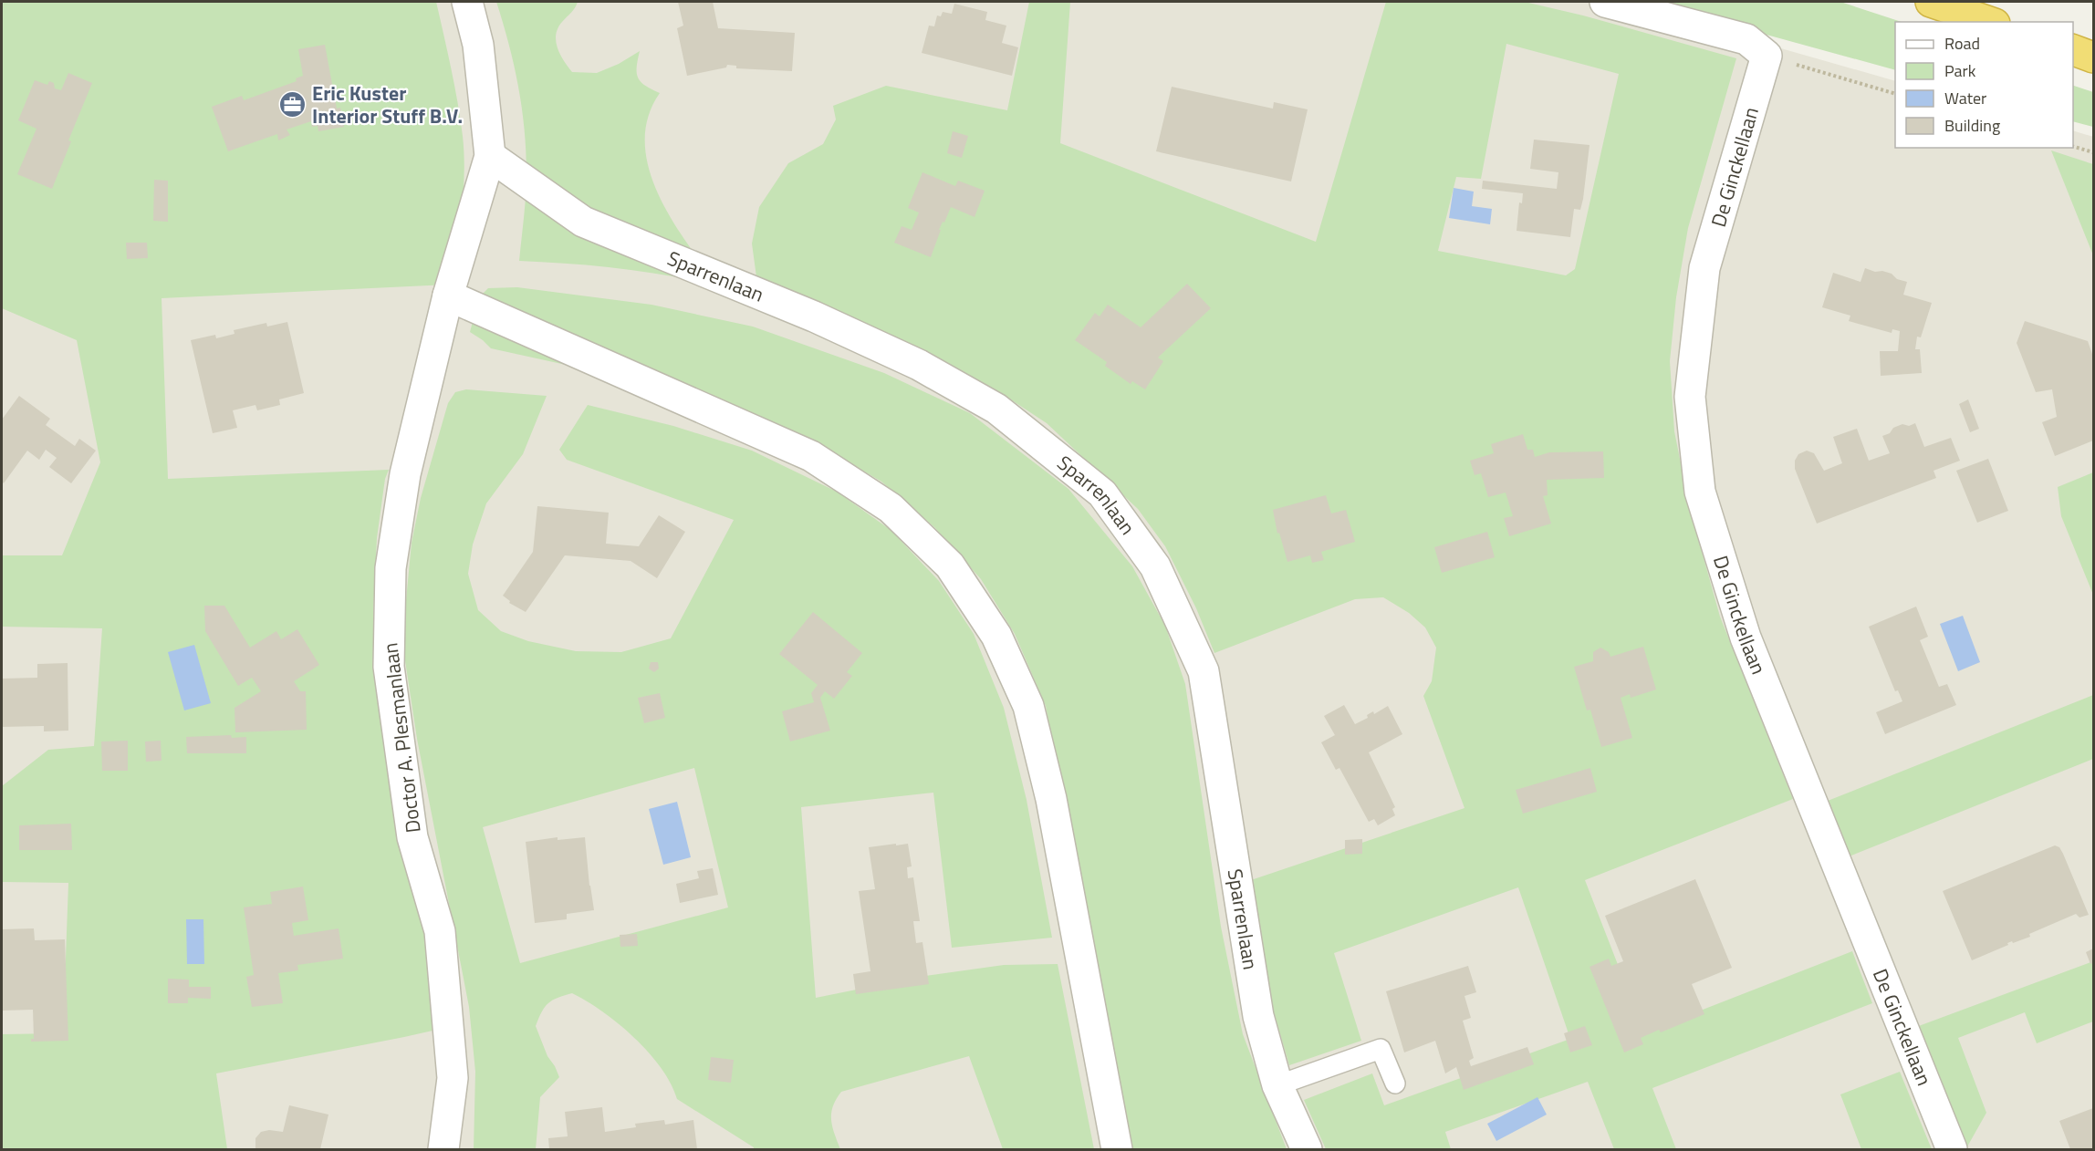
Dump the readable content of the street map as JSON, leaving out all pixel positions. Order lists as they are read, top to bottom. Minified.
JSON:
{"streets":{"street":["De Ginckellaan","Sparrenlaan","Doctor A. Plesmanlaan"]},"places":{"office":["Eric Kuster Interior Stuff B.V."]},"legend":["Road","Park","Water","Building"]}
